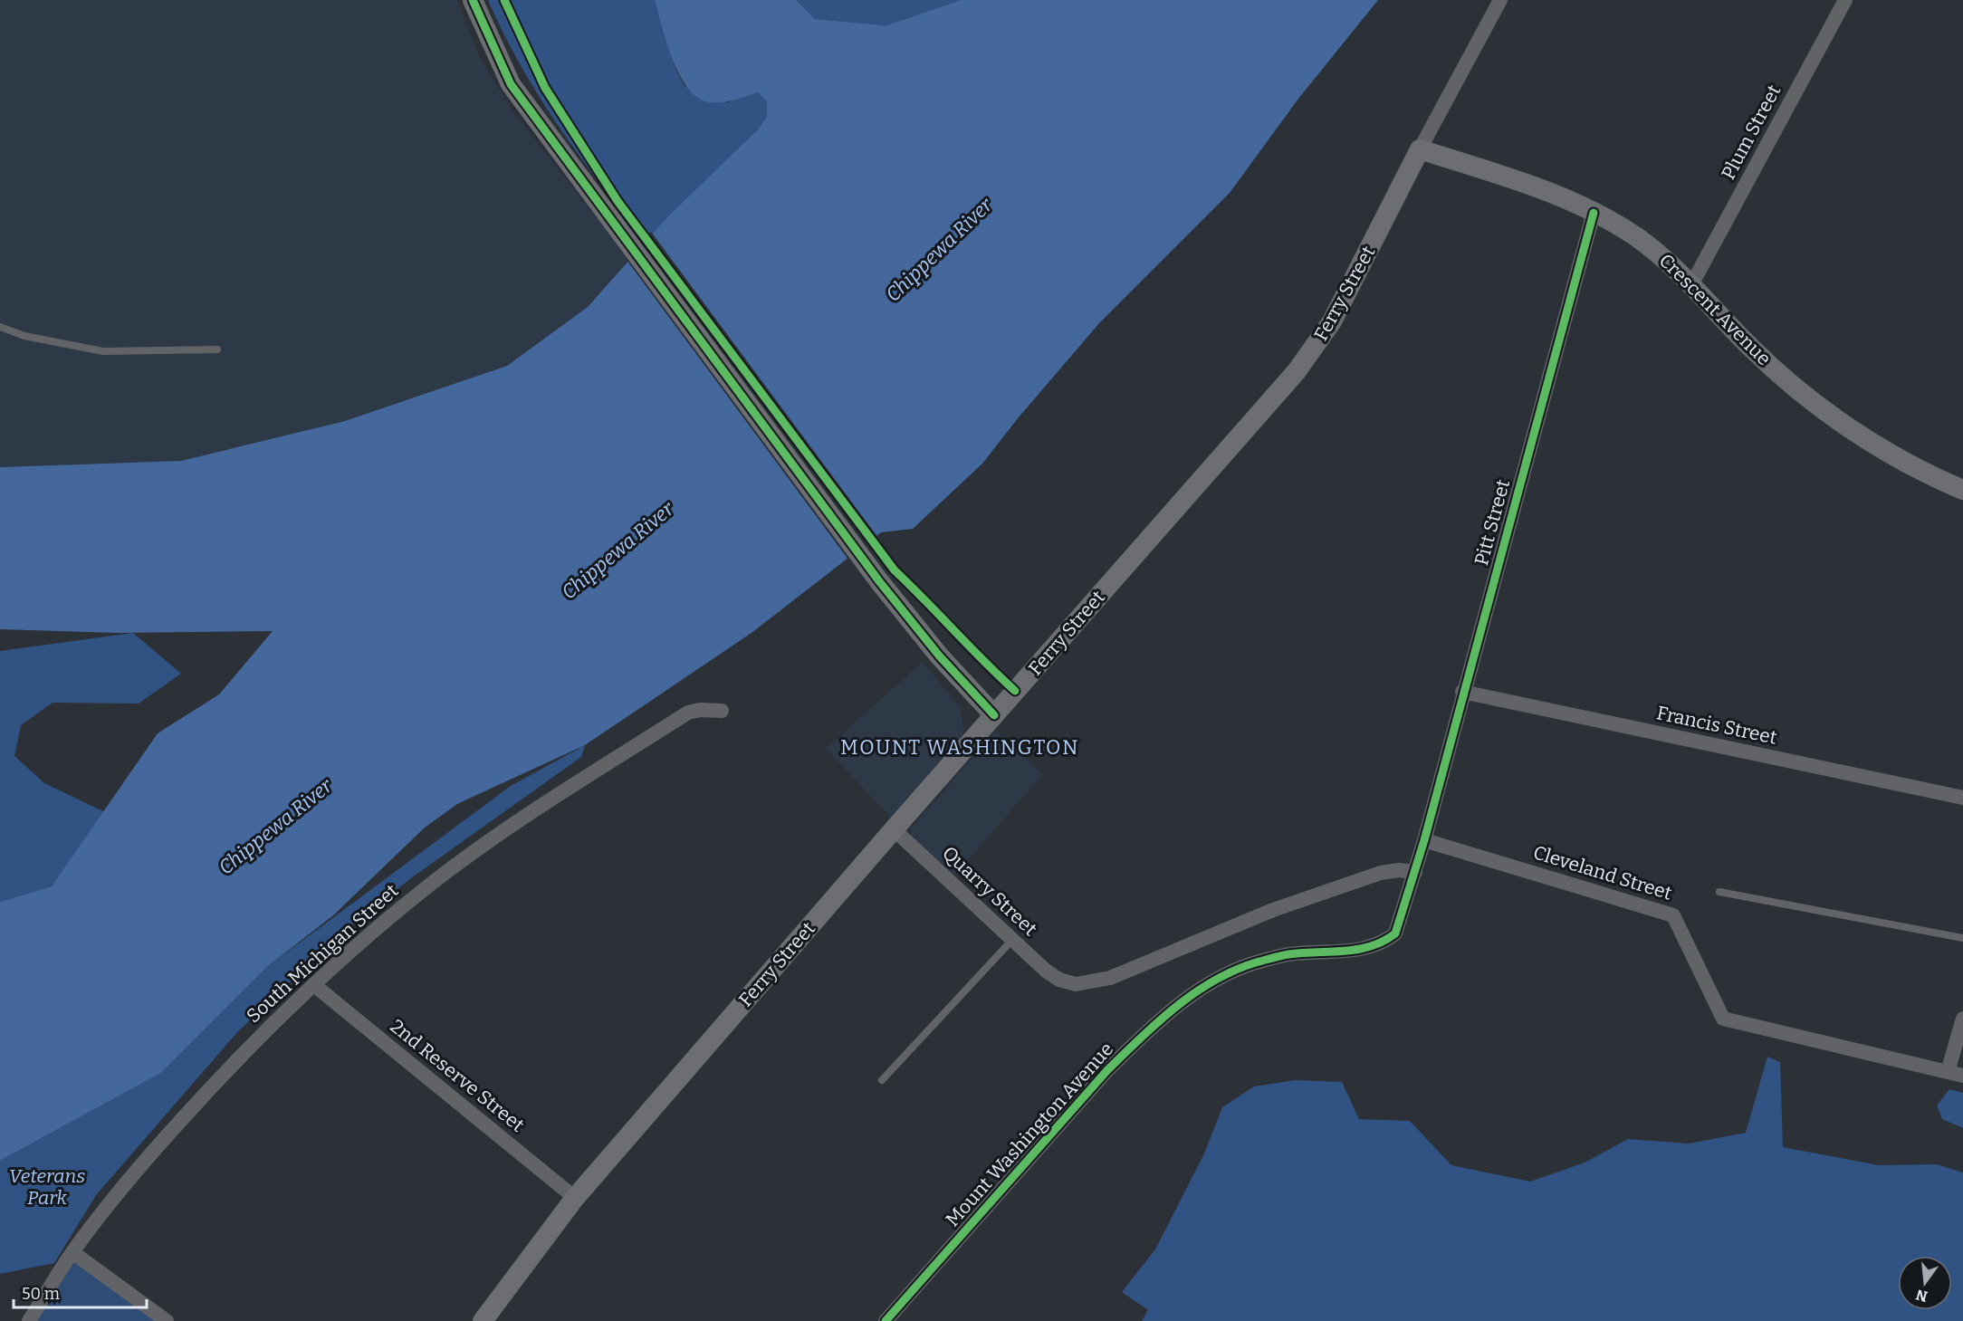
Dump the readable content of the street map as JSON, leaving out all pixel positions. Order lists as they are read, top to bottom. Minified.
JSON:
{"streets":{"main road":["Ferry Street","Crescent Avenue"],"street":["Plum Street","Pitt Street","Francis Street","Cleveland Street","Quarry Street","South Michigan Street","2nd Reserve Street","Mount Washington Avenue"]},"crossings":[["Plum Street","Crescent Avenue"],["Ferry Street","Crescent Avenue"],["Ferry Street","Quarry Street"],["Ferry Street","2nd Reserve Street"],["Crescent Avenue","Pitt Street"],["Pitt Street","Francis Street"],["Pitt Street","Cleveland Street"],["Pitt Street","Mount Washington Avenue"],["Cleveland Street","Mount Washington Avenue"],["Quarry Street","Mount Washington Avenue"],["South Michigan Street","2nd Reserve Street"]],"districts":["MOUNT WASHINGTON"],"water":["Chippewa River"],"parks":["Veterans Park"],"scale_bar":"50 m","north":"bottom"}
